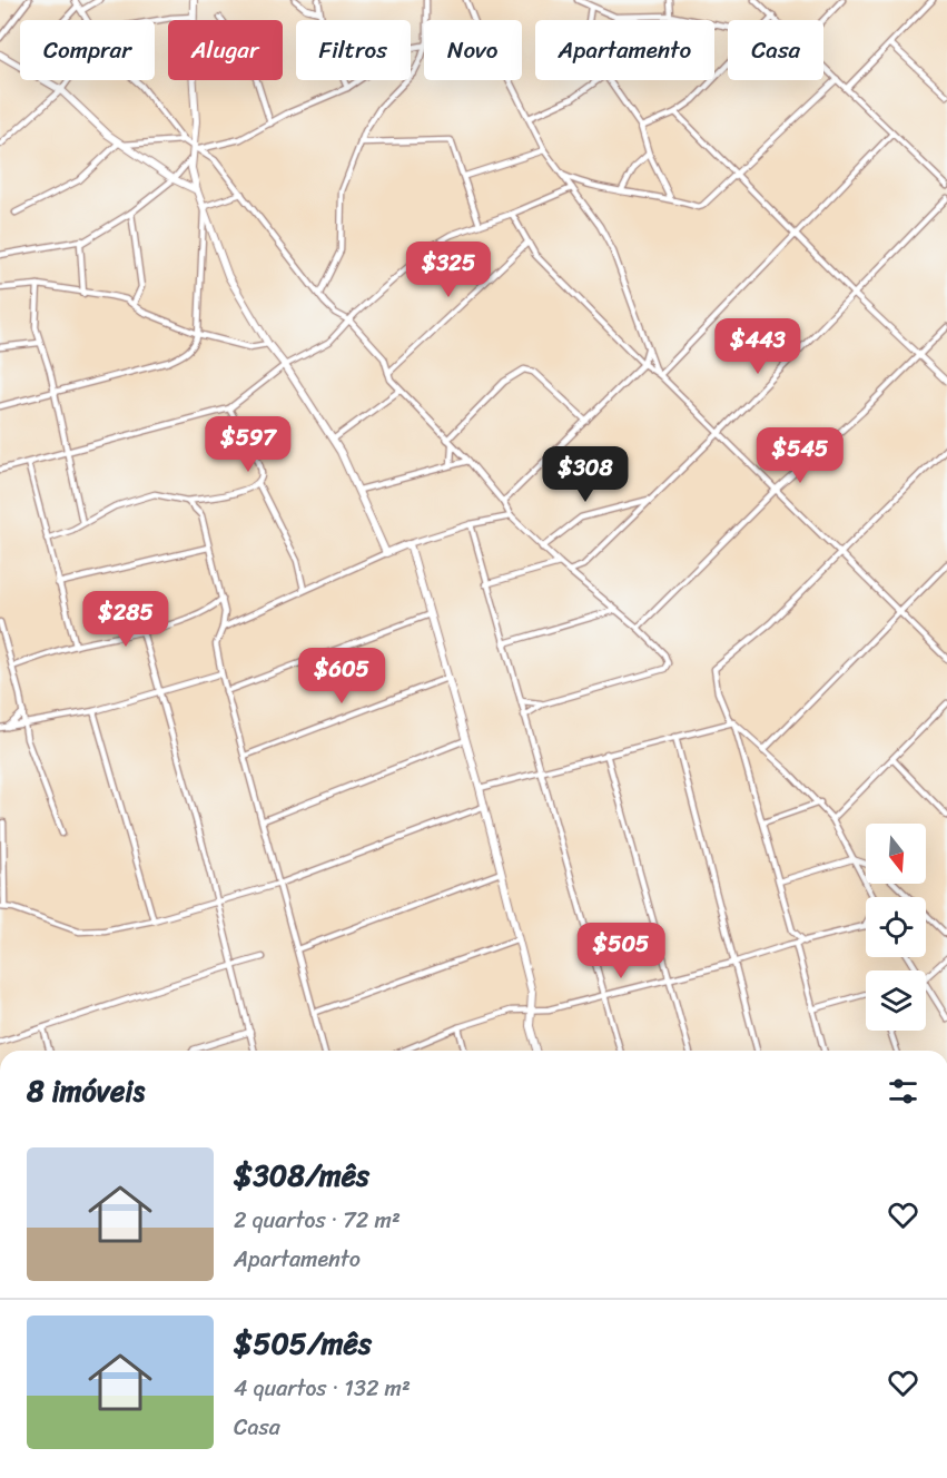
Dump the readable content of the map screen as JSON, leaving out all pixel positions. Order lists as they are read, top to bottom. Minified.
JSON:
{"north":"bottom","page":{"chip":["Comprar","Alugar","Filtros","Novo","Apartamento","Casa"],"price":["$325","$443","$597","$545","$308","$285","$605","$505"],"heading":"8 imóveis","list":[{"name":"$308/mês","note":"2 quartos · 72 m² · Apartamento"},{"name":"$505/mês","note":"4 quartos · 132 m² · Casa"}]}}
